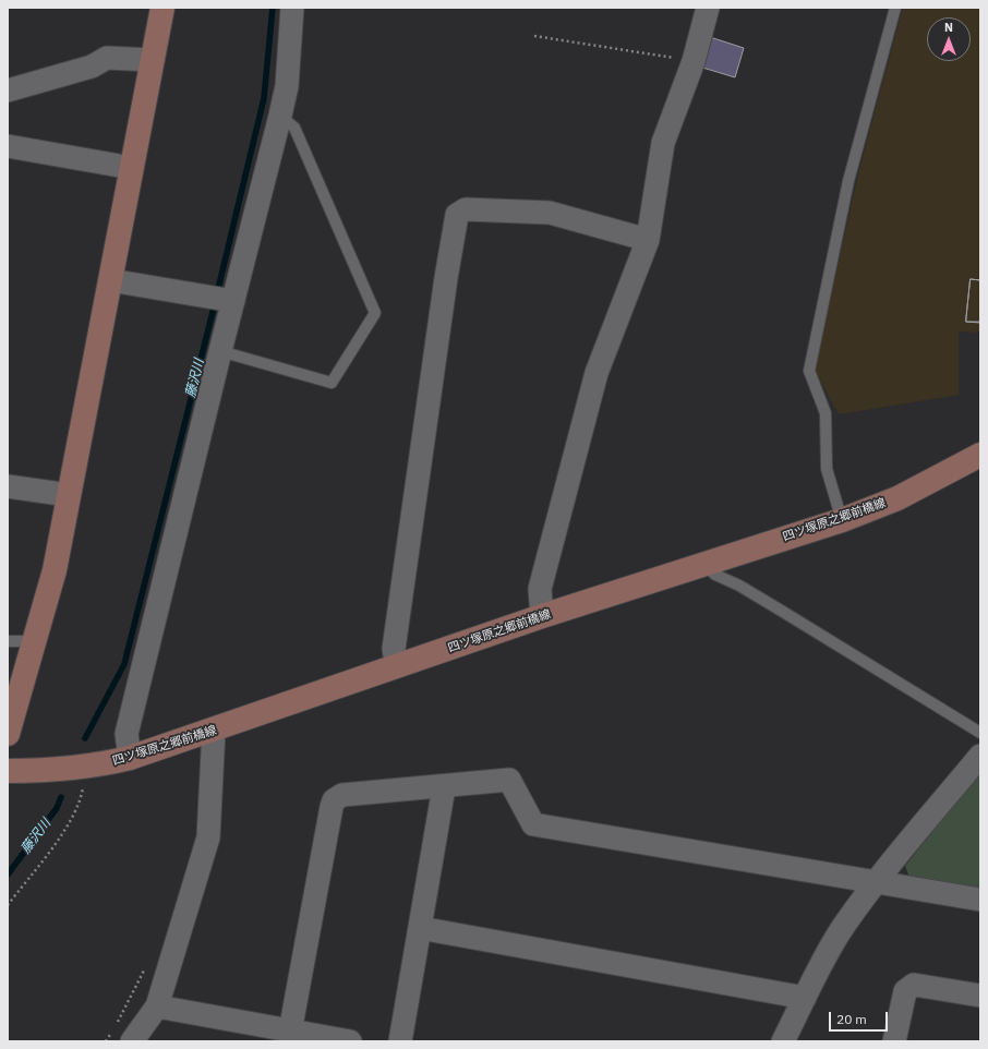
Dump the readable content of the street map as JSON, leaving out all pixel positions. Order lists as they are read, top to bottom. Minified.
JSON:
{"streets":{"main road":["四ツ塚原之郷前橋線"]},"water":["藤沢川"],"scale_bar":"20 m","north":"top"}
